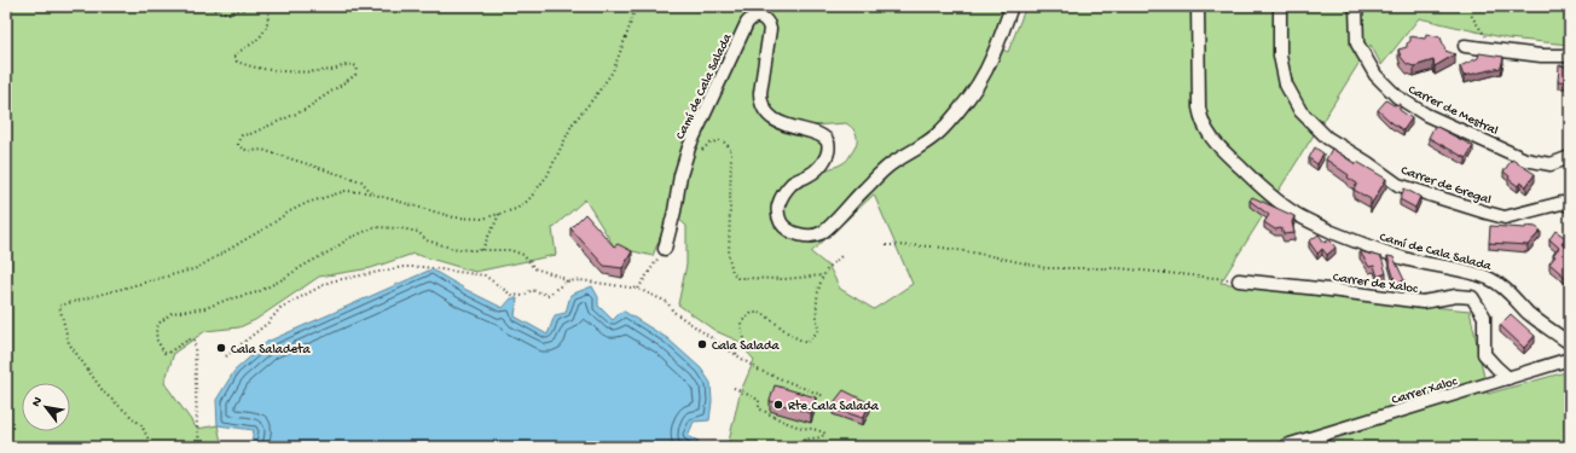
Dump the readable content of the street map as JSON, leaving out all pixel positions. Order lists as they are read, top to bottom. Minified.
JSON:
{"streets":{"street":["Camí de Cala Salada","Carrer de Mestral","Carrer de Gregal","Carrer de Xaloc","Carrer Xaloc"]},"crossings":[["Carrer de Xaloc","Carrer Xaloc"]],"places":["Cala Salada","Cala Saladeta","Rte.Cala Salada"],"north":"top left"}
